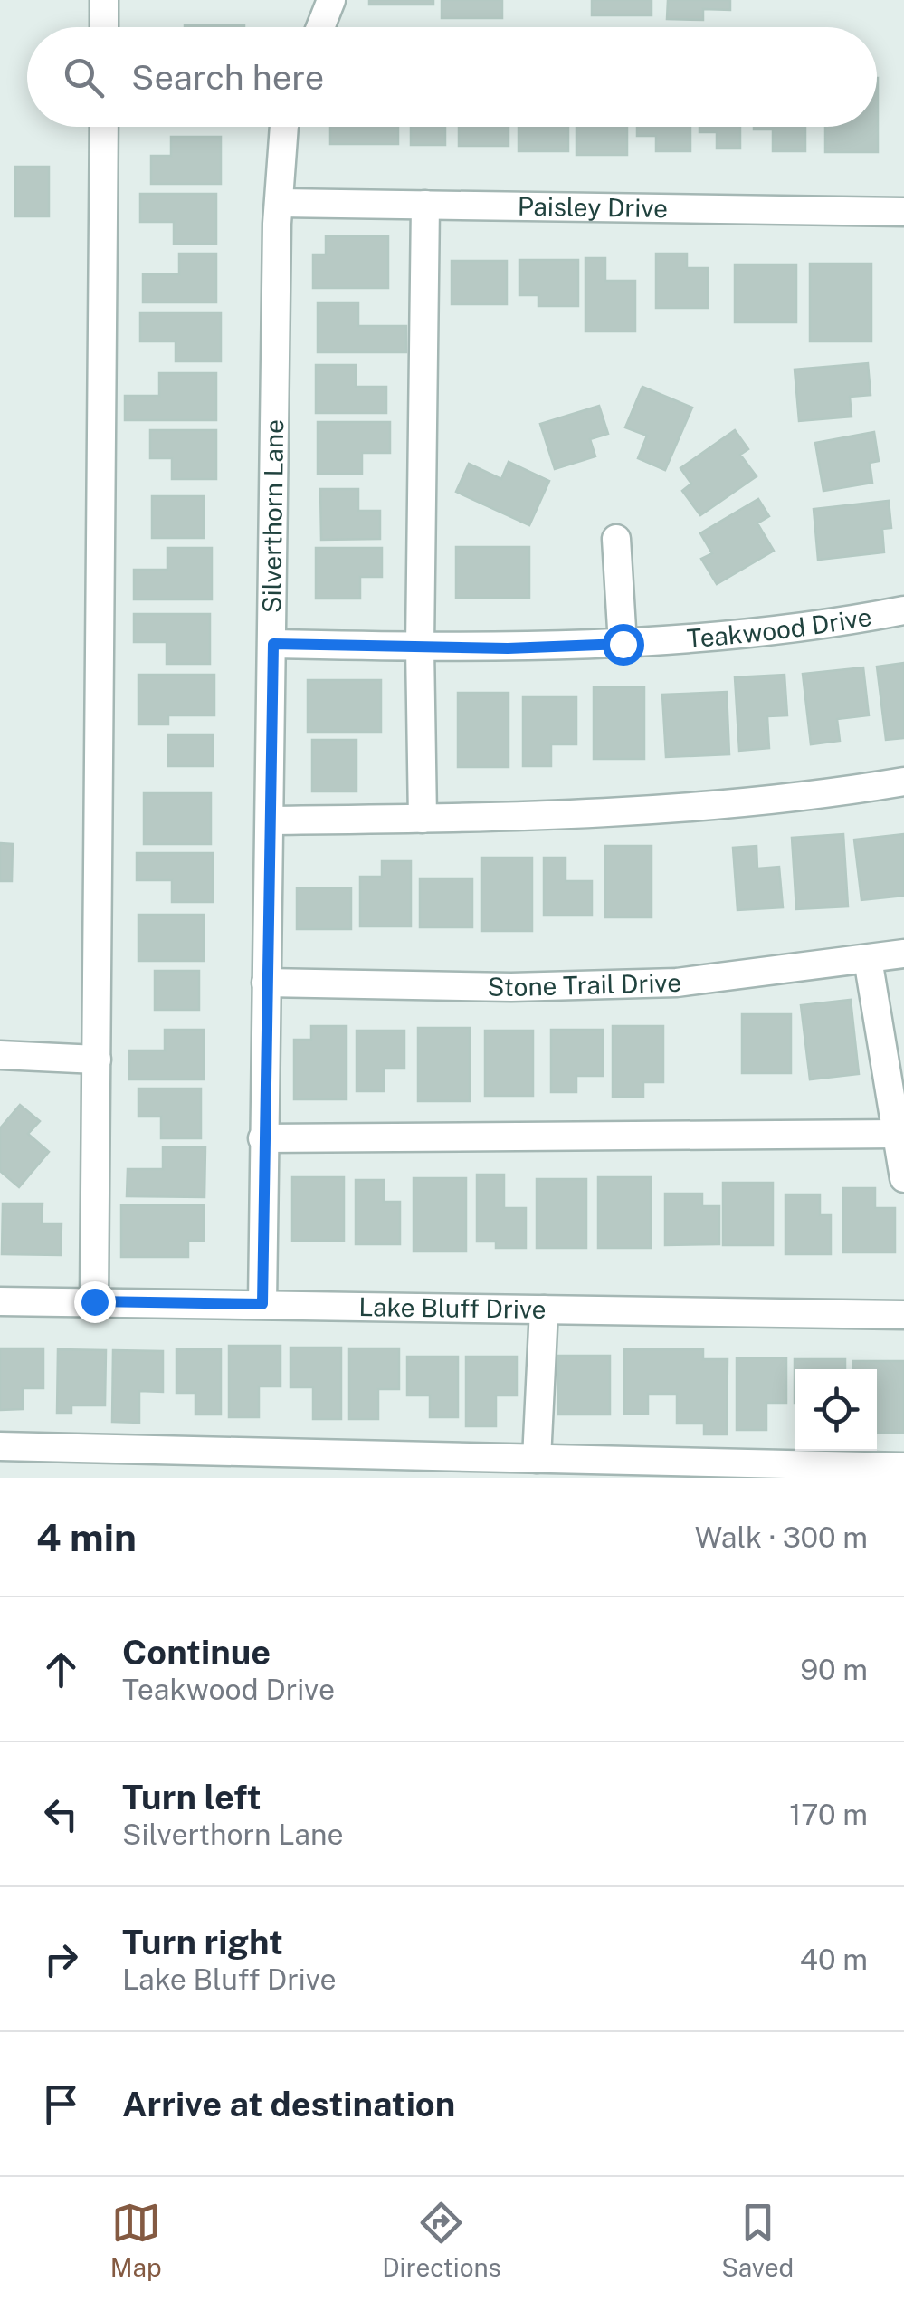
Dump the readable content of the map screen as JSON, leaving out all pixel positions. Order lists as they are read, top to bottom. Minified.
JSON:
{"streets":{"street":["Paisley Drive","Silverthorn Lane","Teakwood Drive","Stone Trail Drive","Lake Bluff Drive"]},"crossings":[["Paisley Drive","Silverthorn Lane"],["Silverthorn Lane","Teakwood Drive"],["Silverthorn Lane","Stone Trail Drive"],["Silverthorn Lane","Lake Bluff Drive"]],"page":{"search":"Search here","heading":["4 min","Walk · 300 m"],"list":[["Continue","Teakwood Drive","90 m"],["Turn left","Silverthorn Lane","170 m"],["Turn right","Lake Bluff Drive","40 m"],"Arrive at destination"],"nav":["Map","Directions","Saved"]}}
